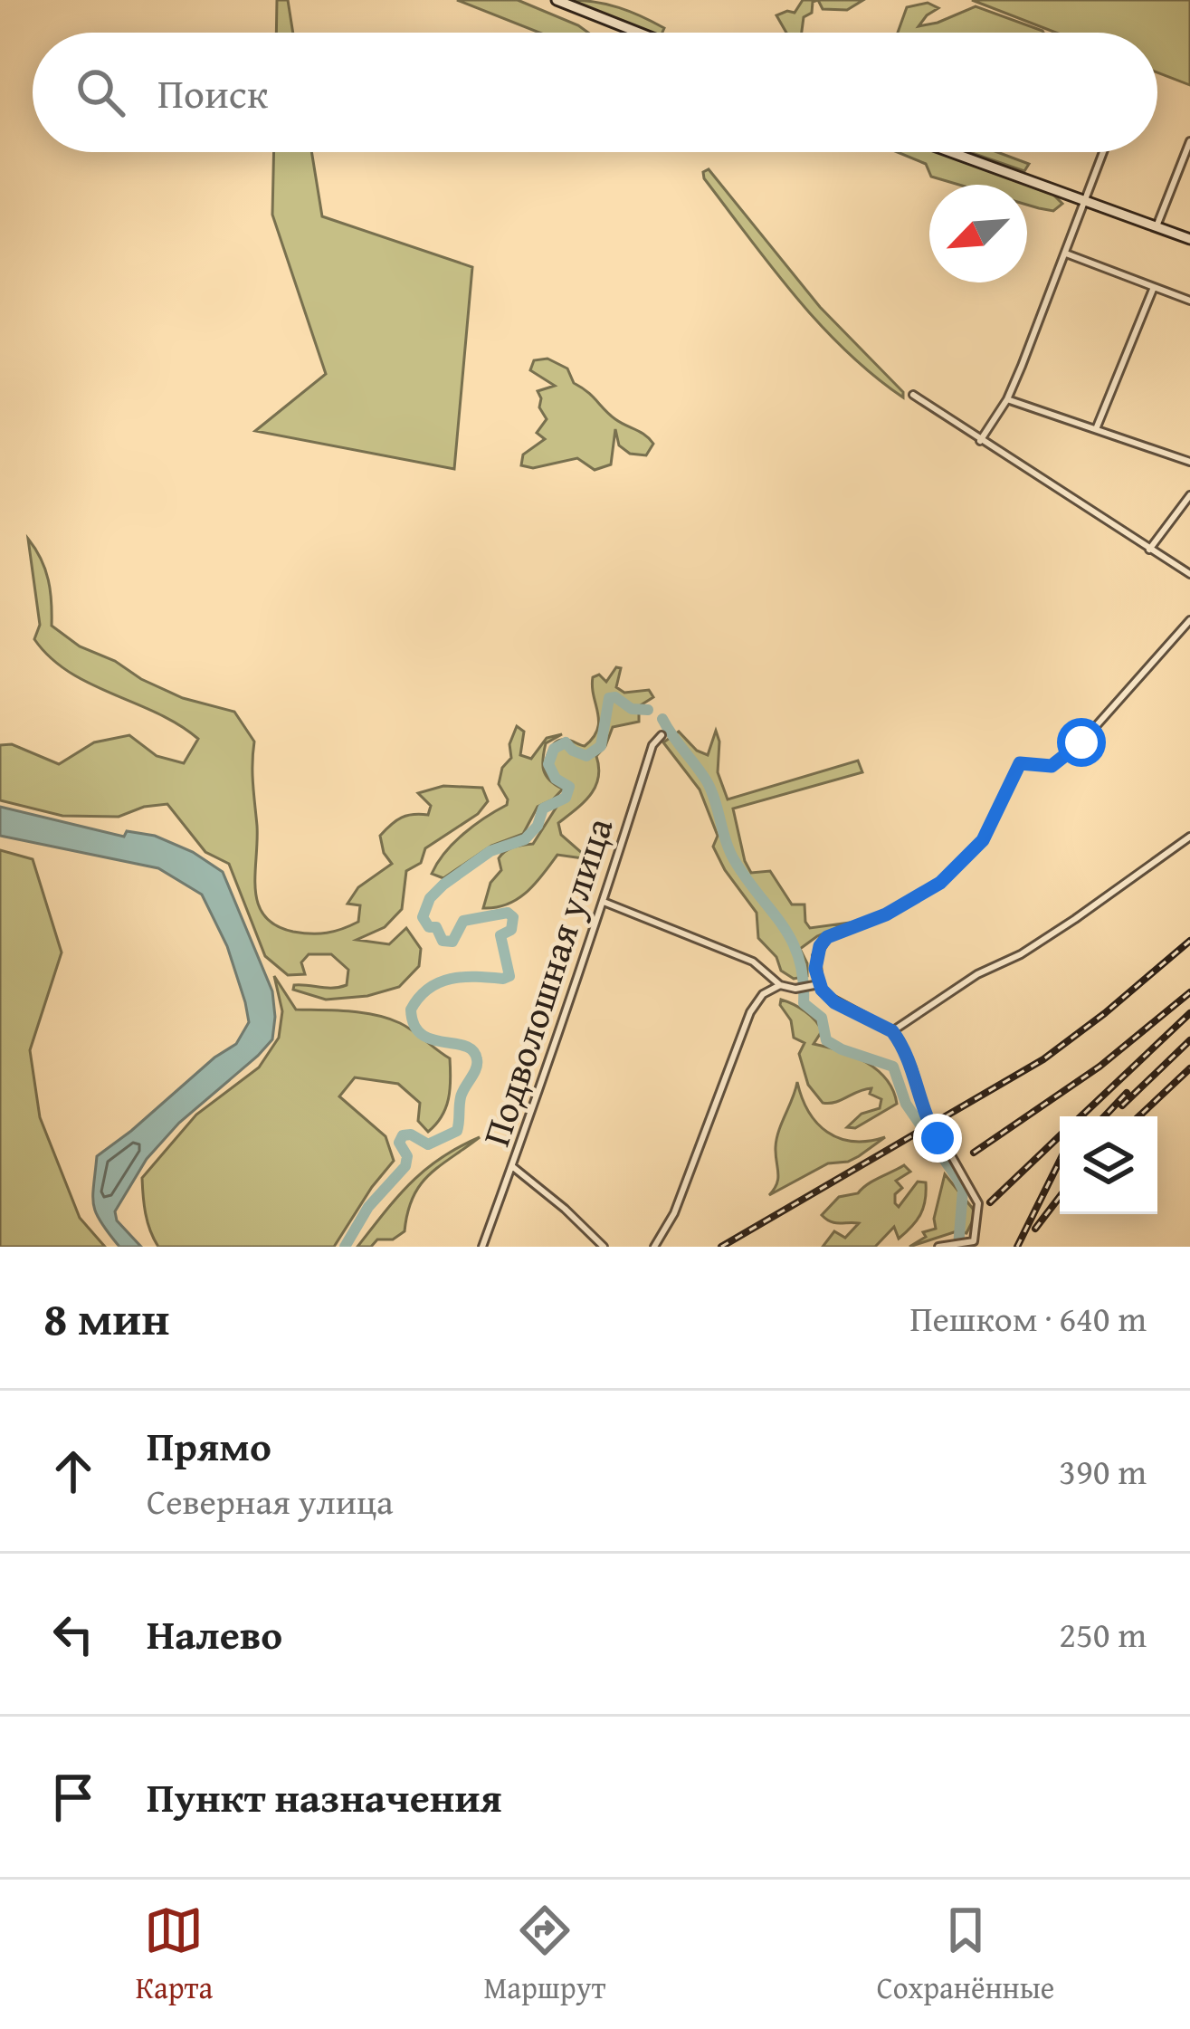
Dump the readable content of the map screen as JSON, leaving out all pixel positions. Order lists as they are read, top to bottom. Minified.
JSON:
{"streets":{"street":["Подволошная улица"]},"north":"bottom left","page":{"search":"Поиск","heading":["8 мин","Пешком · 640 m"],"list":[["Прямо","Северная улица","390 m"],["Налево","250 m"],"Пункт назначения"],"nav":["Карта","Маршрут","Сохранённые"]}}
